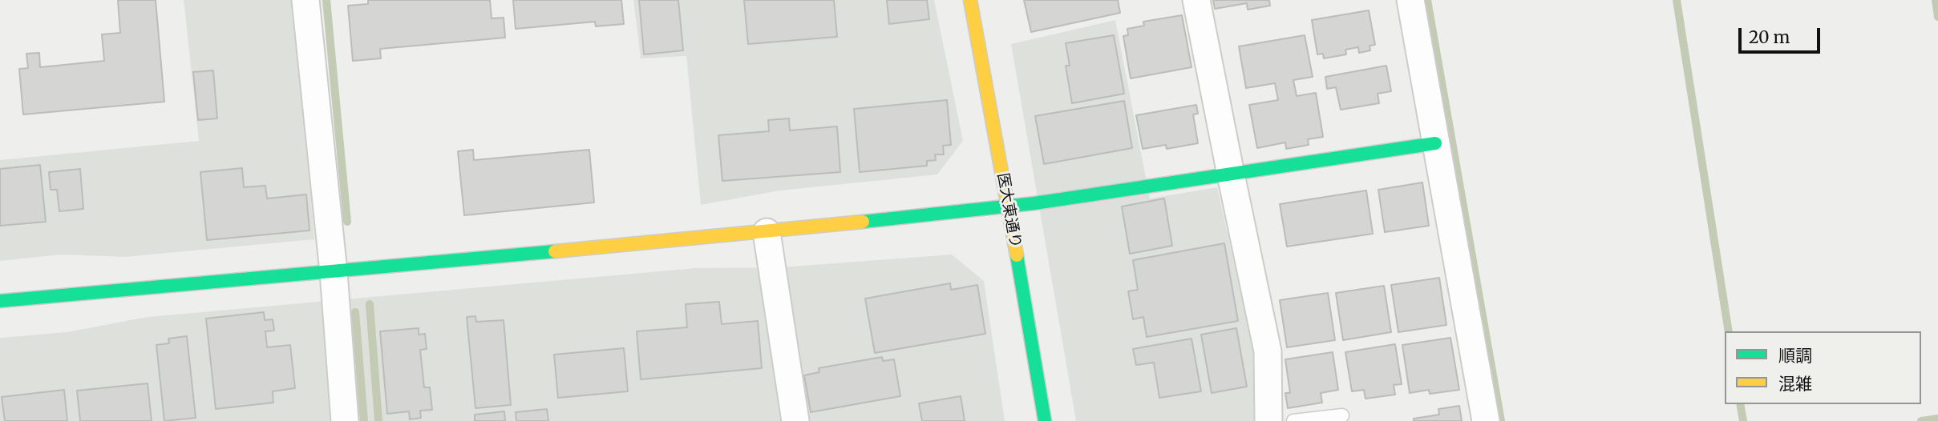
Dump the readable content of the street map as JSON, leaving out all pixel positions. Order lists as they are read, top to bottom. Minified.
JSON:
{"streets":{"street":["医大東通り"]},"legend":["順調","混雑"],"scale_bar":"20 m"}
